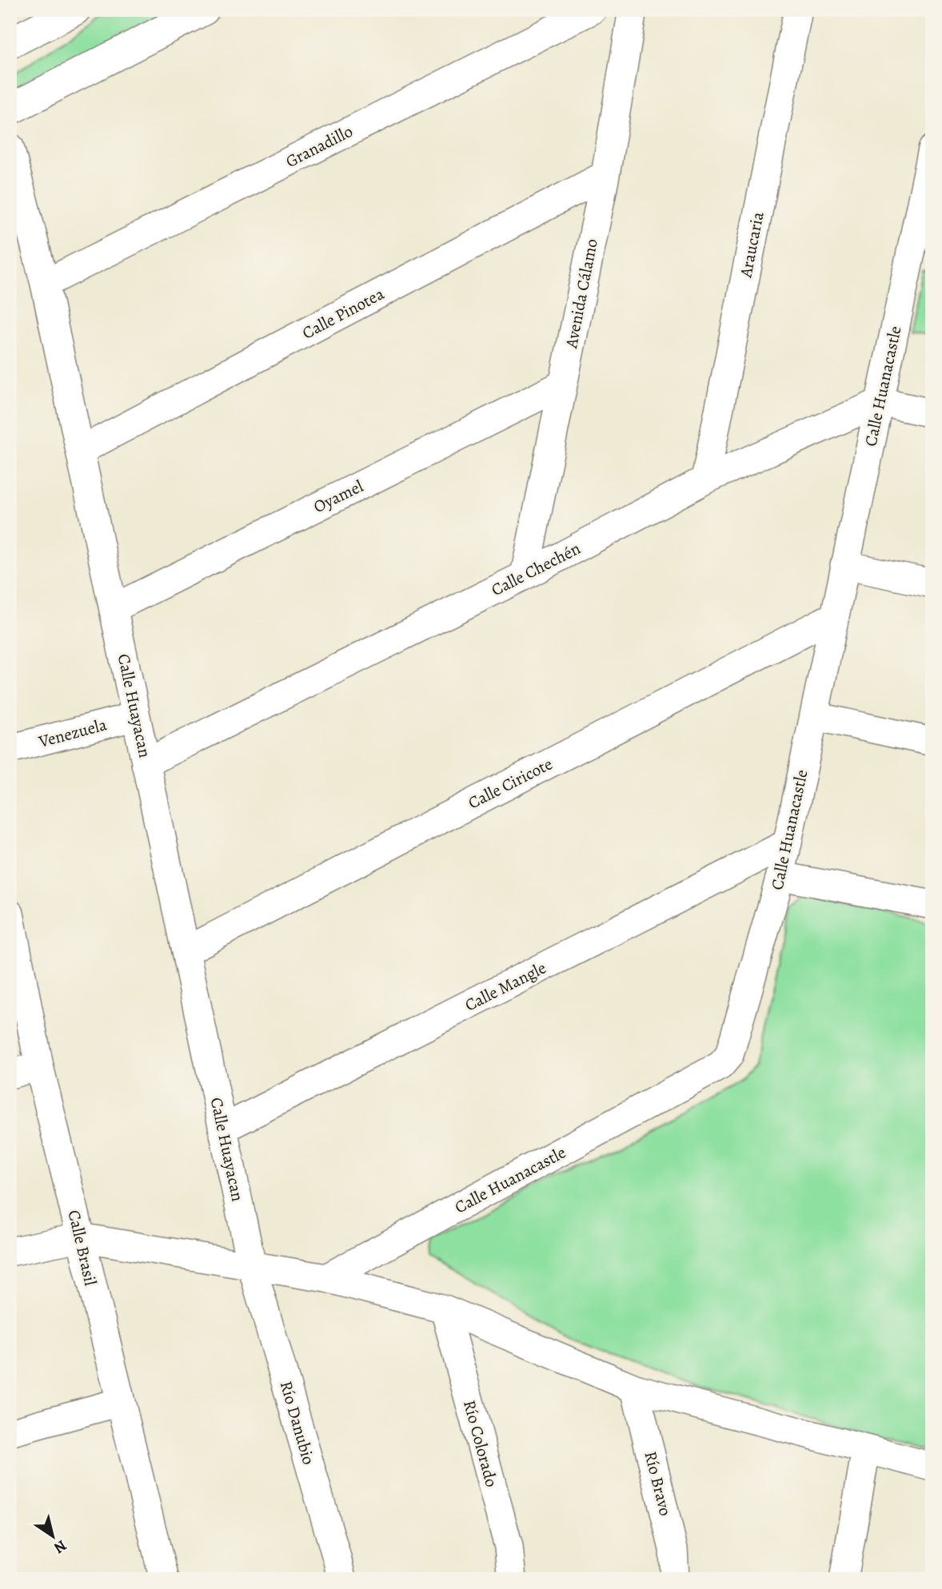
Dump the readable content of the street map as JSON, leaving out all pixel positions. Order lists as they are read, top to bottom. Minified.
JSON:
{"streets":{"street":["Granadillo","Araucaria","Avenida Cálamo","Calle Pinotea","Calle Huanacastle","Oyamel","Calle Chechén","Calle Huayacan","Venezuela","Calle Ciricote","Calle Mangle","Calle Brasil","Río Danubio","Río Colorado","Río Bravo"]},"crossings":[["Granadillo","Calle Huayacan"],["Araucaria","Calle Chechén"],["Avenida Cálamo","Calle Pinotea"],["Avenida Cálamo","Oyamel"],["Avenida Cálamo","Calle Chechén"],["Calle Pinotea","Calle Huayacan"],["Calle Huanacastle","Calle Chechén"],["Calle Huanacastle","Calle Ciricote"],["Calle Huanacastle","Calle Mangle"],["Oyamel","Calle Huayacan"],["Calle Chechén","Calle Huayacan"],["Calle Huayacan","Venezuela"],["Calle Huayacan","Calle Ciricote"],["Calle Huayacan","Calle Mangle"],["Calle Huayacan","Río Danubio"]],"north":"bottom right"}
